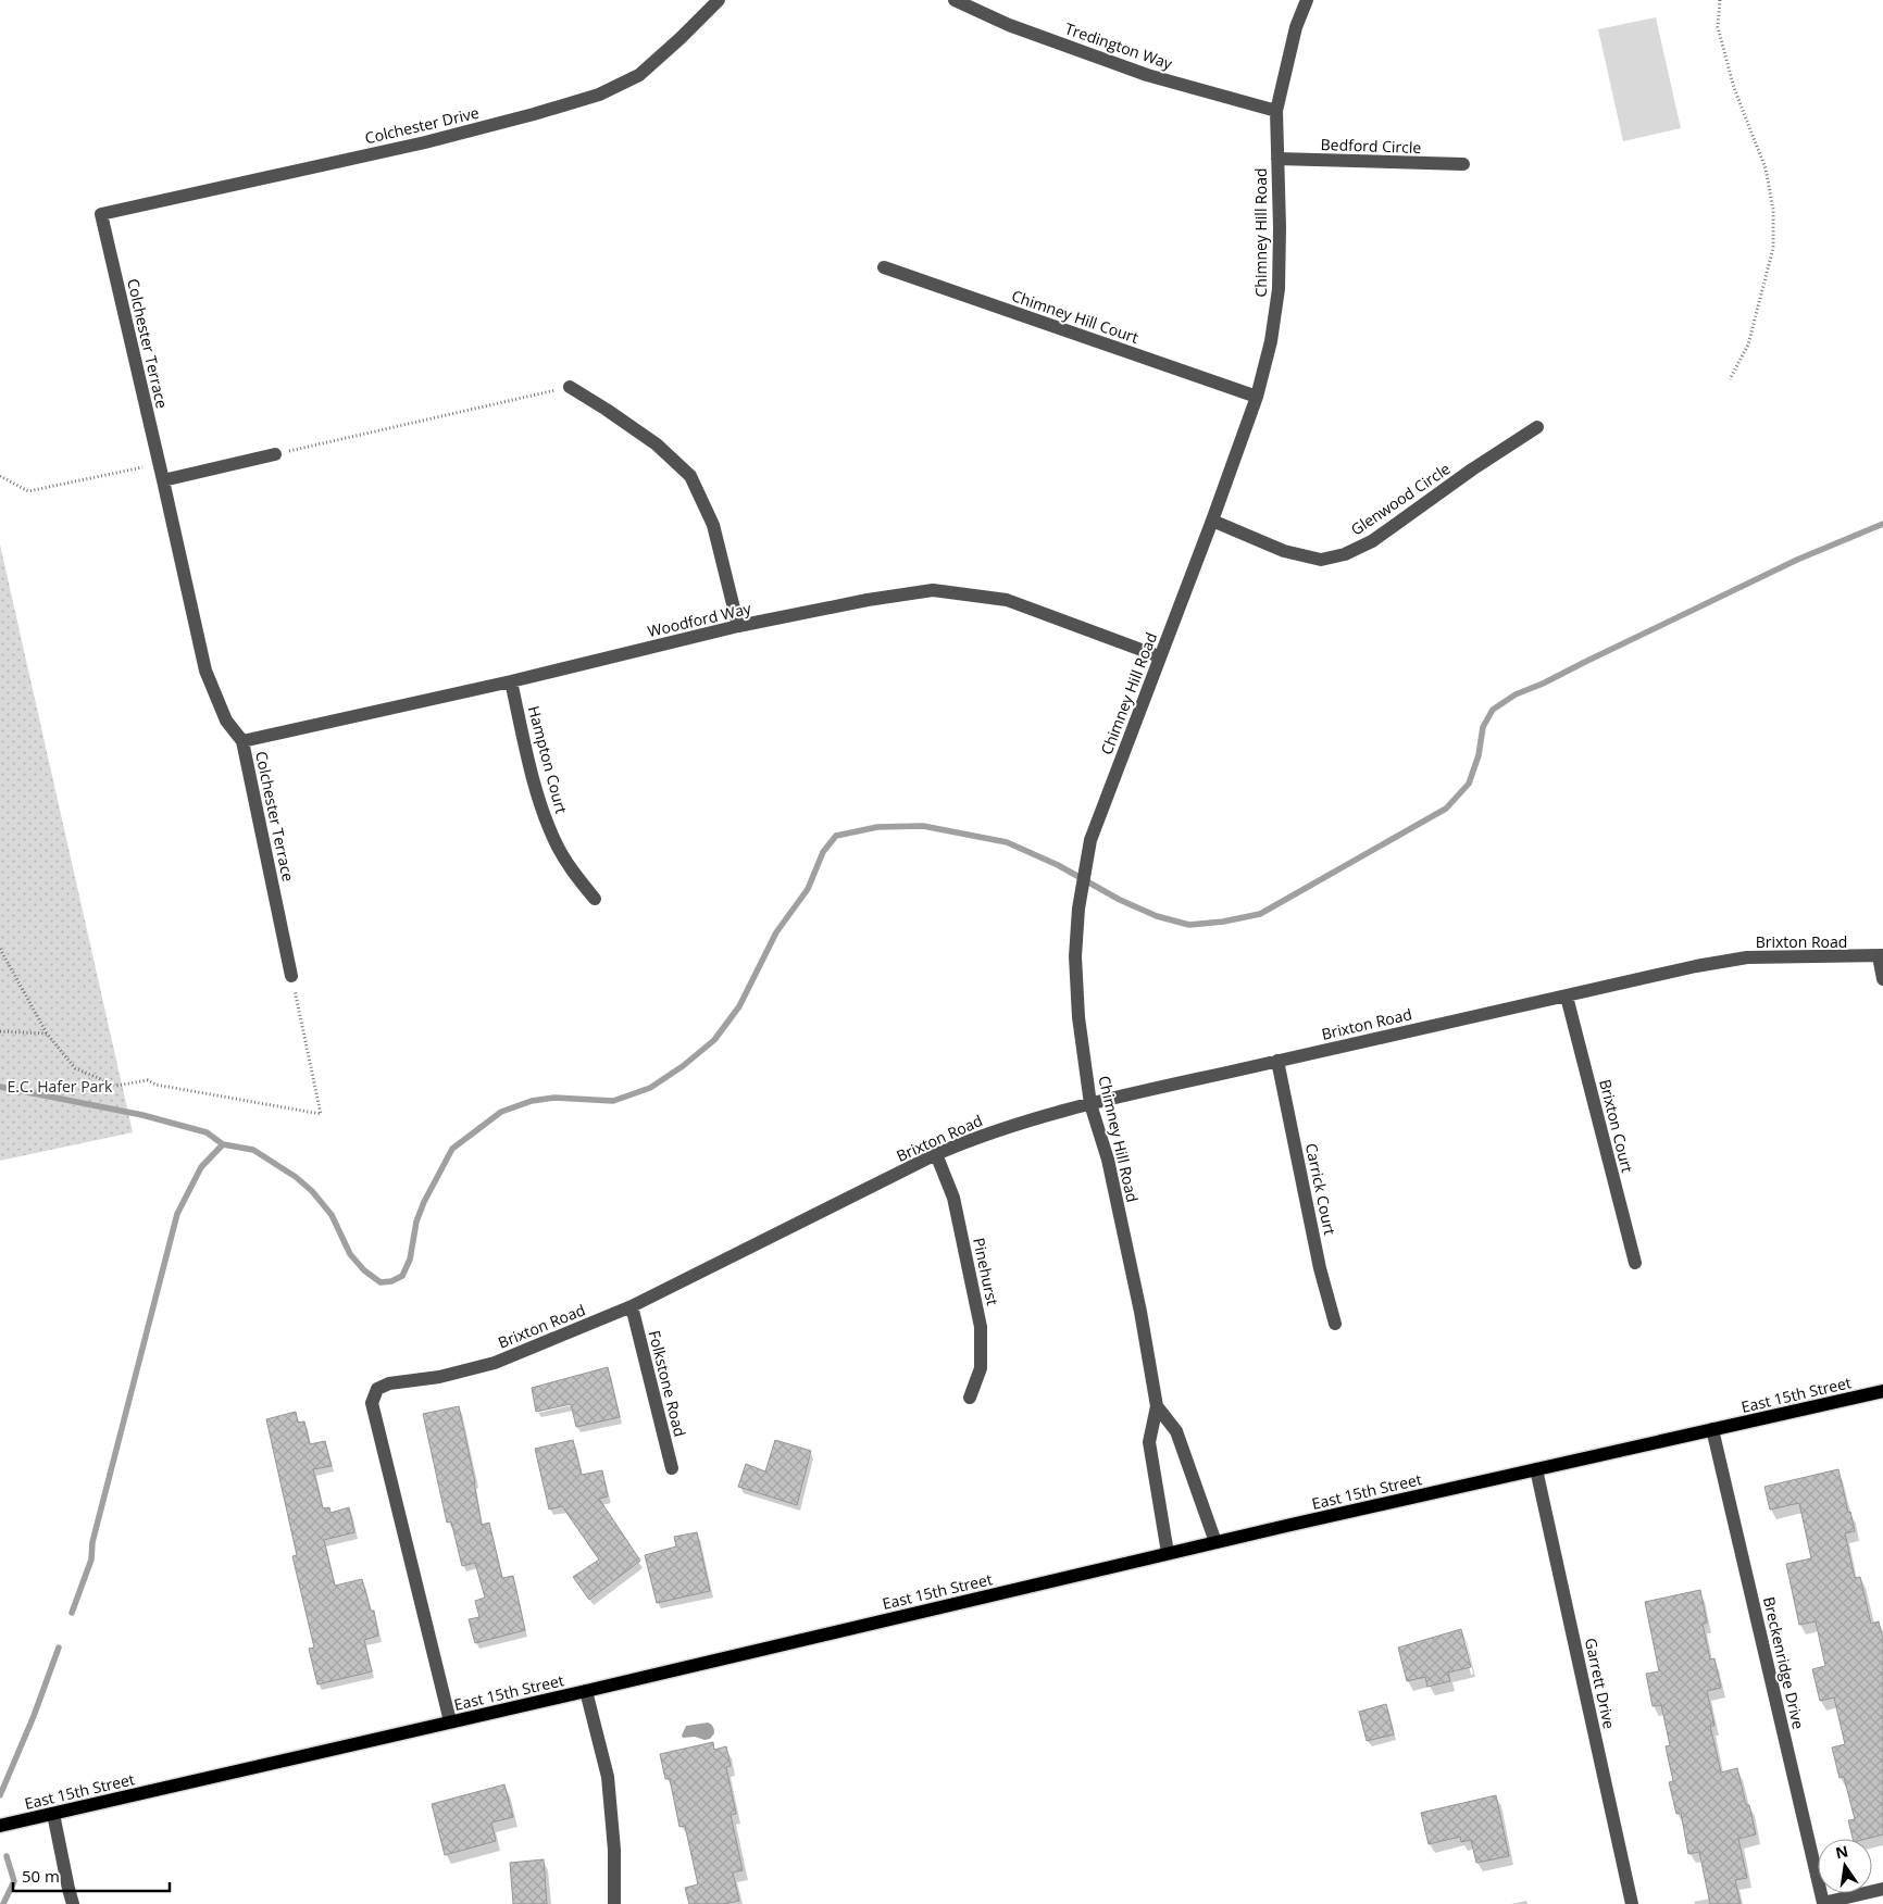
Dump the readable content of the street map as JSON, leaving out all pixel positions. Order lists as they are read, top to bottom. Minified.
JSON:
{"streets":{"main road":["East 15th Street"],"street":["Tredington Way","Colchester Drive","Bedford Circle","Chimney Hill Road","Chimney Hill Court","Colchester Terrace","Glenwood Circle","Woodford Way","Hampton Court","Brixton Road","Brixton Court","Carrick Court","Pinehurst","Folkstone Road","Breckenridge Drive","Garrett Drive"]},"crossings":[["Tredington Way","Chimney Hill Road"],["Colchester Drive","Colchester Terrace"],["Bedford Circle","Chimney Hill Road"],["Chimney Hill Road","Chimney Hill Court"],["Chimney Hill Road","Glenwood Circle"],["Chimney Hill Road","Woodford Way"],["Chimney Hill Road","Brixton Road"],["Colchester Terrace","Woodford Way"],["Woodford Way","Hampton Court"],["Brixton Road","Brixton Court"],["Brixton Road","Carrick Court"],["Brixton Road","Pinehurst"],["Brixton Road","Folkstone Road"],["Brixton Road","East 15th Street"],["East 15th Street","Breckenridge Drive"],["East 15th Street","Garrett Drive"]],"parks":["E.C. Hafer Park"],"scale_bar":"50 m","north":"top"}
